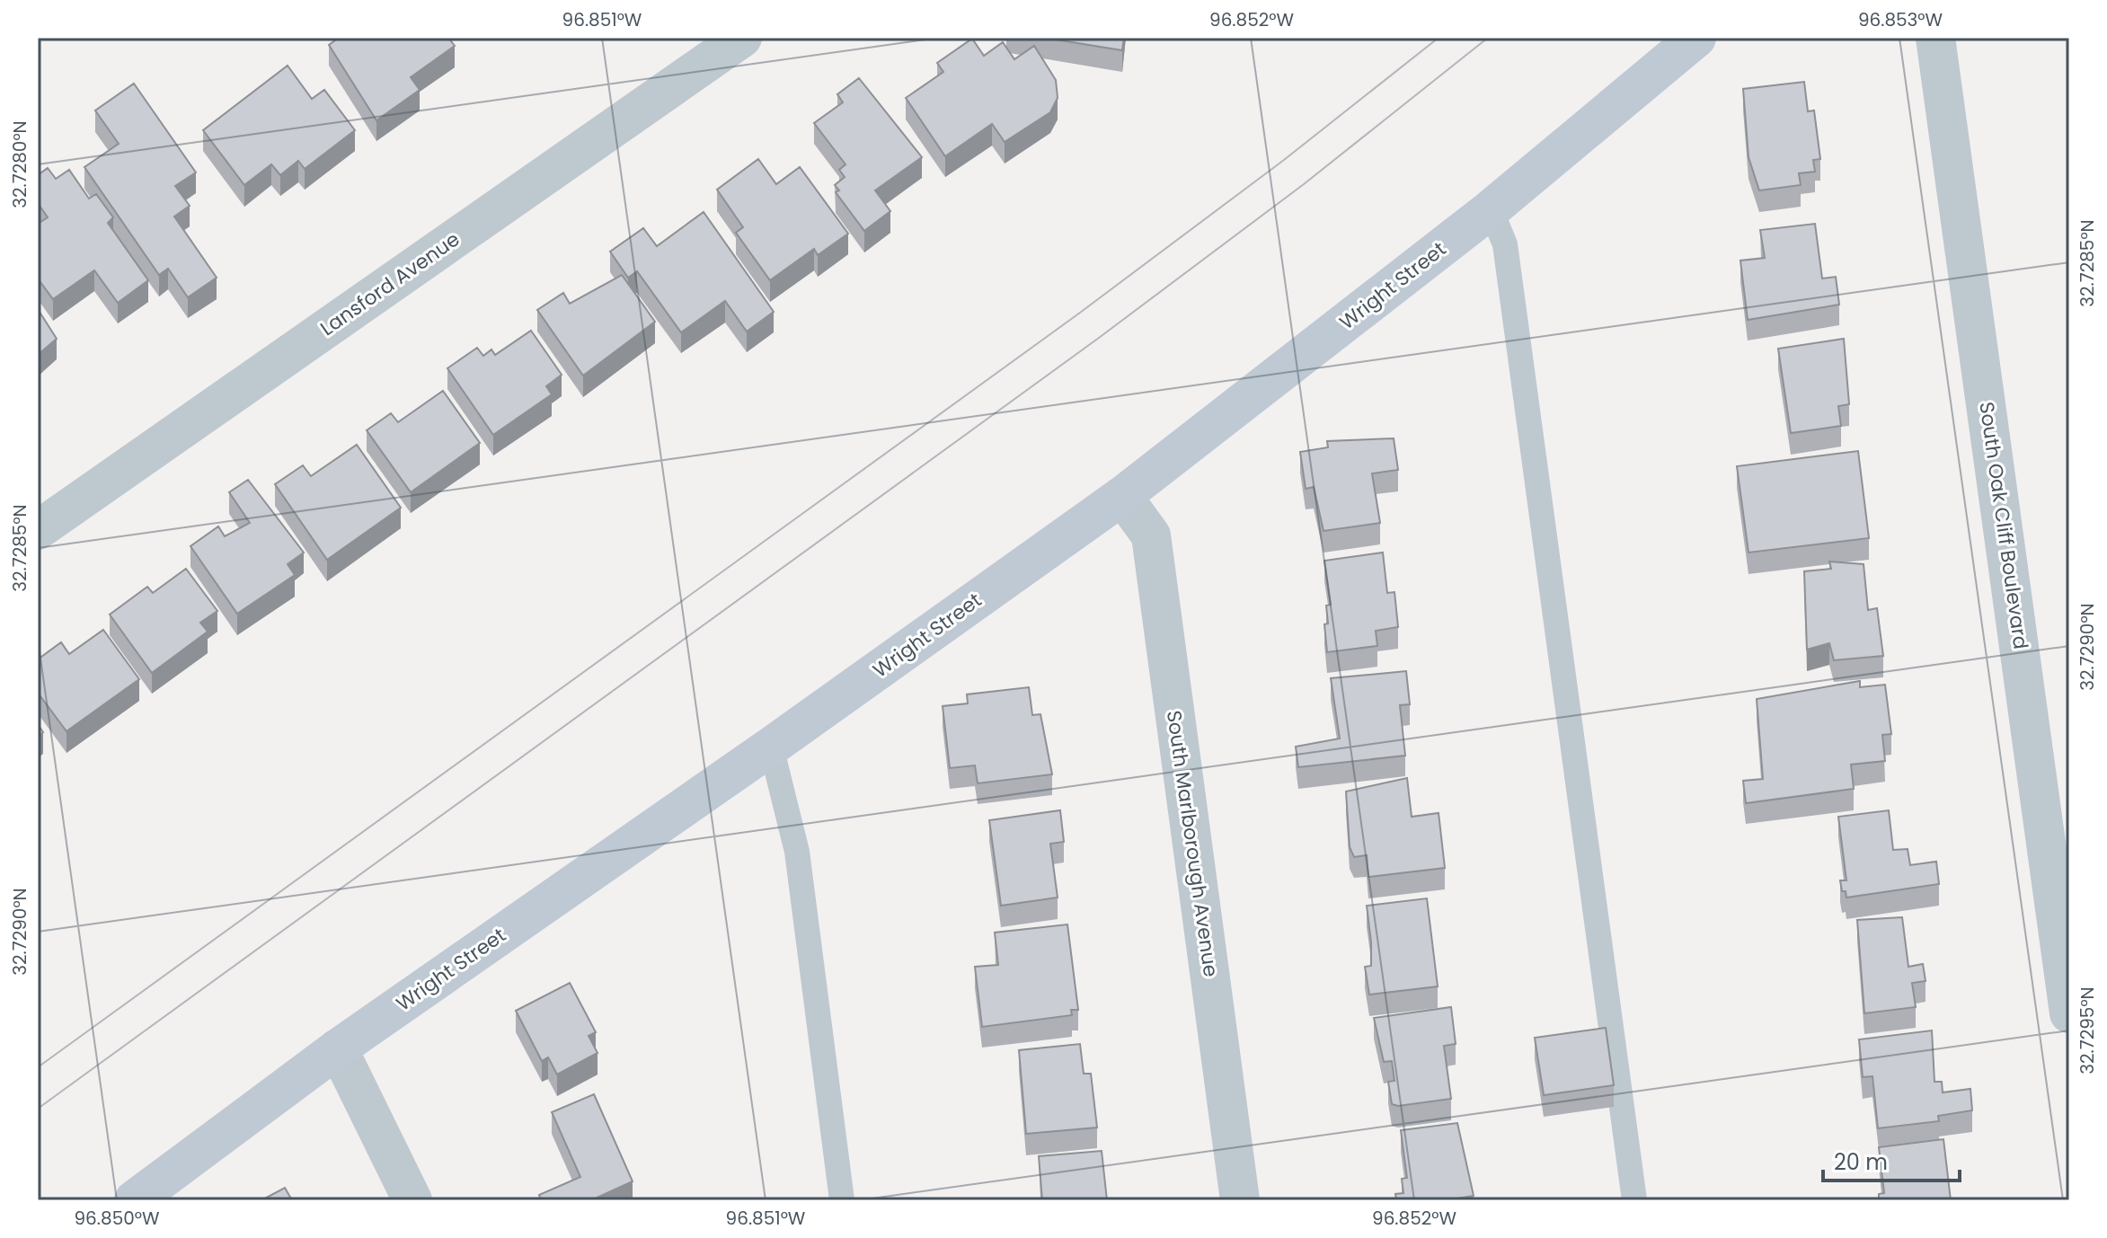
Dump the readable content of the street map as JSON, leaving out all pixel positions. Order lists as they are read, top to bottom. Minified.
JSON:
{"streets":{"street":["Lansford Avenue","Wright Street","South Oak Cliff Boulevard","South Marlborough Avenue"]},"crossings":[["Wright Street","South Marlborough Avenue"]],"scale_bar":"20 m","coordinates":["96.851°W","96.852°W","96.853°W","32.7280°N","32.7285°N","32.7290°N","32.7295°N","96.850°W"]}
